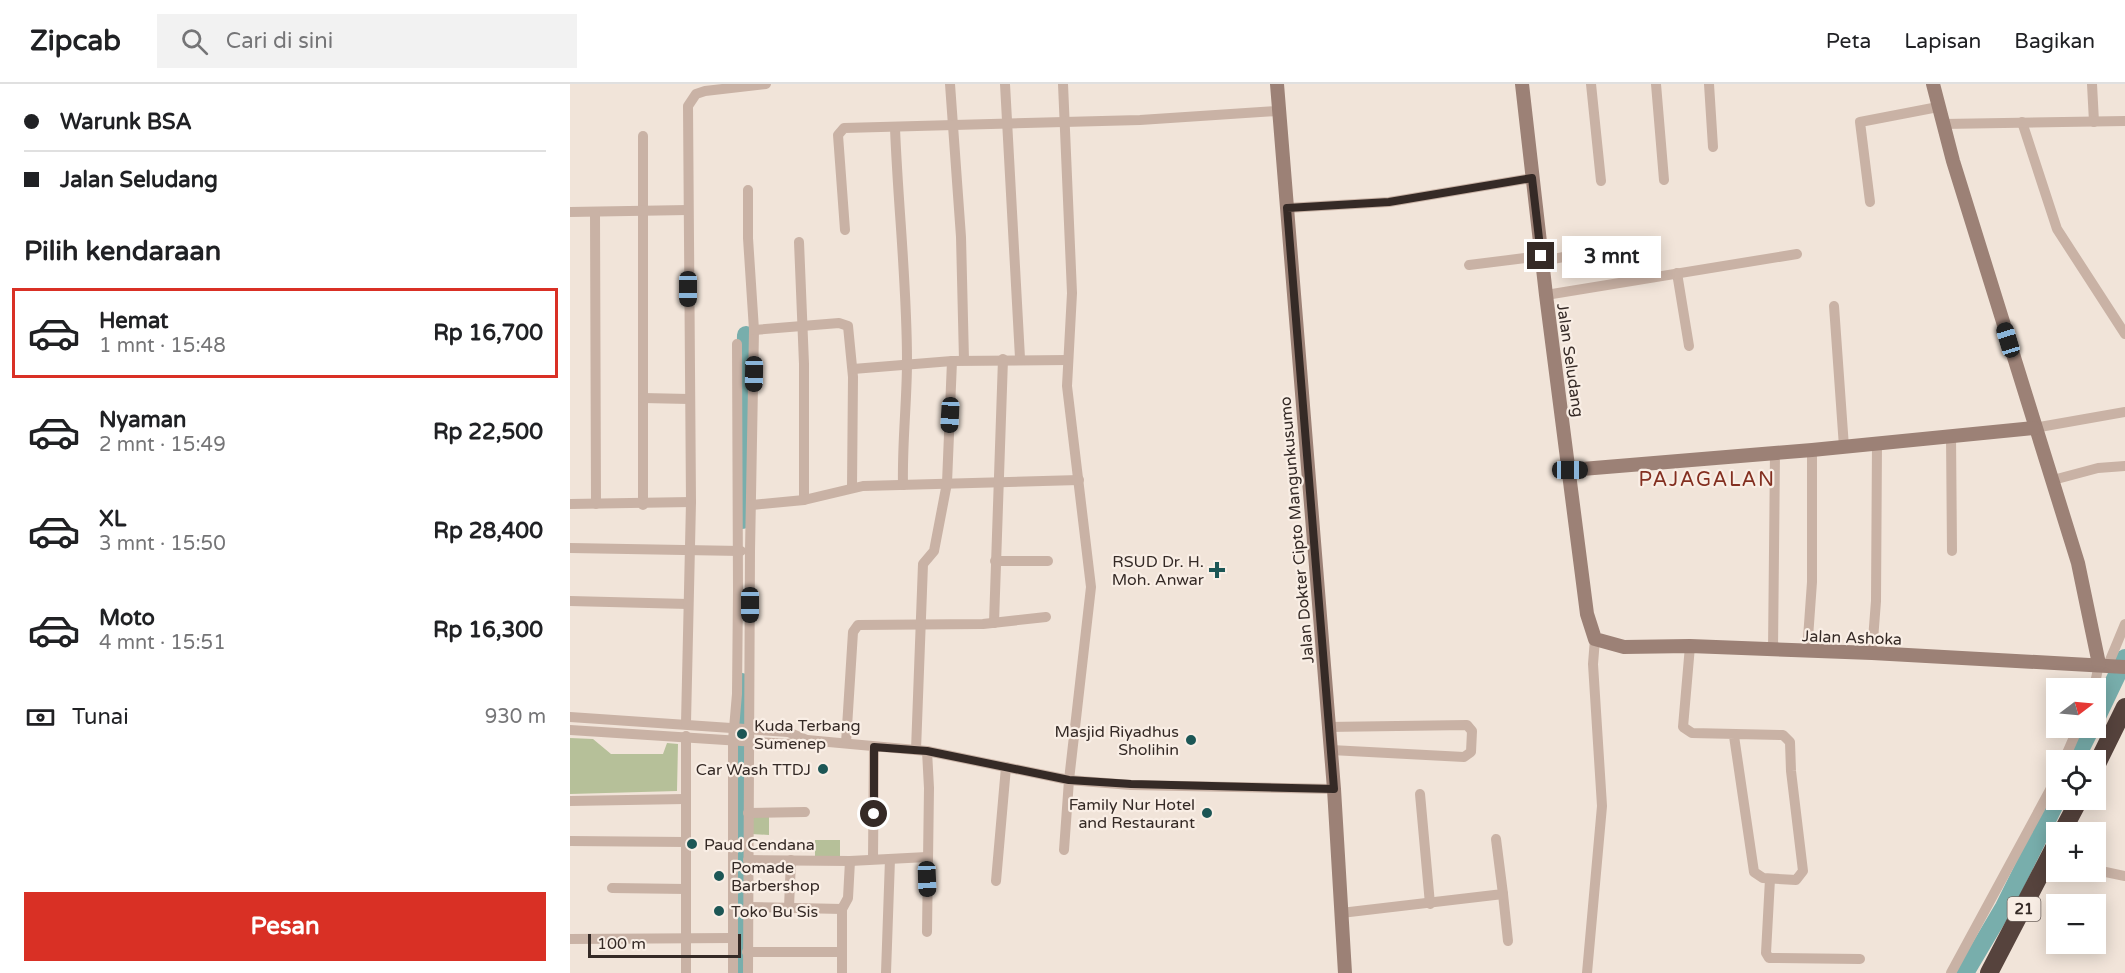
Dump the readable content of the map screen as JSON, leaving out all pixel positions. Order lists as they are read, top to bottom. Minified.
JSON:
{"streets":{"highway":["21"],"street":["Jalan Seludang","Jalan Dokter Cipto Mangunkusumo","Jalan Ashoka"]},"crossings":[["Jalan Seludang","Jalan Ashoka"]],"districts":["PAJAGALAN"],"places":{"health":["RSUD Dr. H. Moh. Anwar"],"other":["Kuda Terbang Sumenep","Masjid Riyadhus Sholihin","Car Wash TTDJ","Family Nur Hotel and Restaurant","Paud Cendana","Pomade Barbershop","Toko Bu Sis"]},"scale_bar":"100 m","north":"right","page":{"header":"Zipcab","search":"Cari di sini","nav":["Peta","Lapisan","Bagikan"],"banner":["Warunk BSA","Jalan Seludang"],"heading":"Pilih kendaraan","bubble":"3 mnt","list":[{"name":"Hemat","note":"1 mnt · 15:48","value":"Rp 16,700"},{"name":"Nyaman","note":"2 mnt · 15:49","value":"Rp 22,500"},{"name":"XL","note":"3 mnt · 15:50","value":"Rp 28,400"},{"name":"Moto","note":"4 mnt · 15:51","value":"Rp 16,300"}],"map_buttons":["+","−"],"pay":["Tunai","930 m"],"buttons":"Pesan","scale":"100 m"}}
